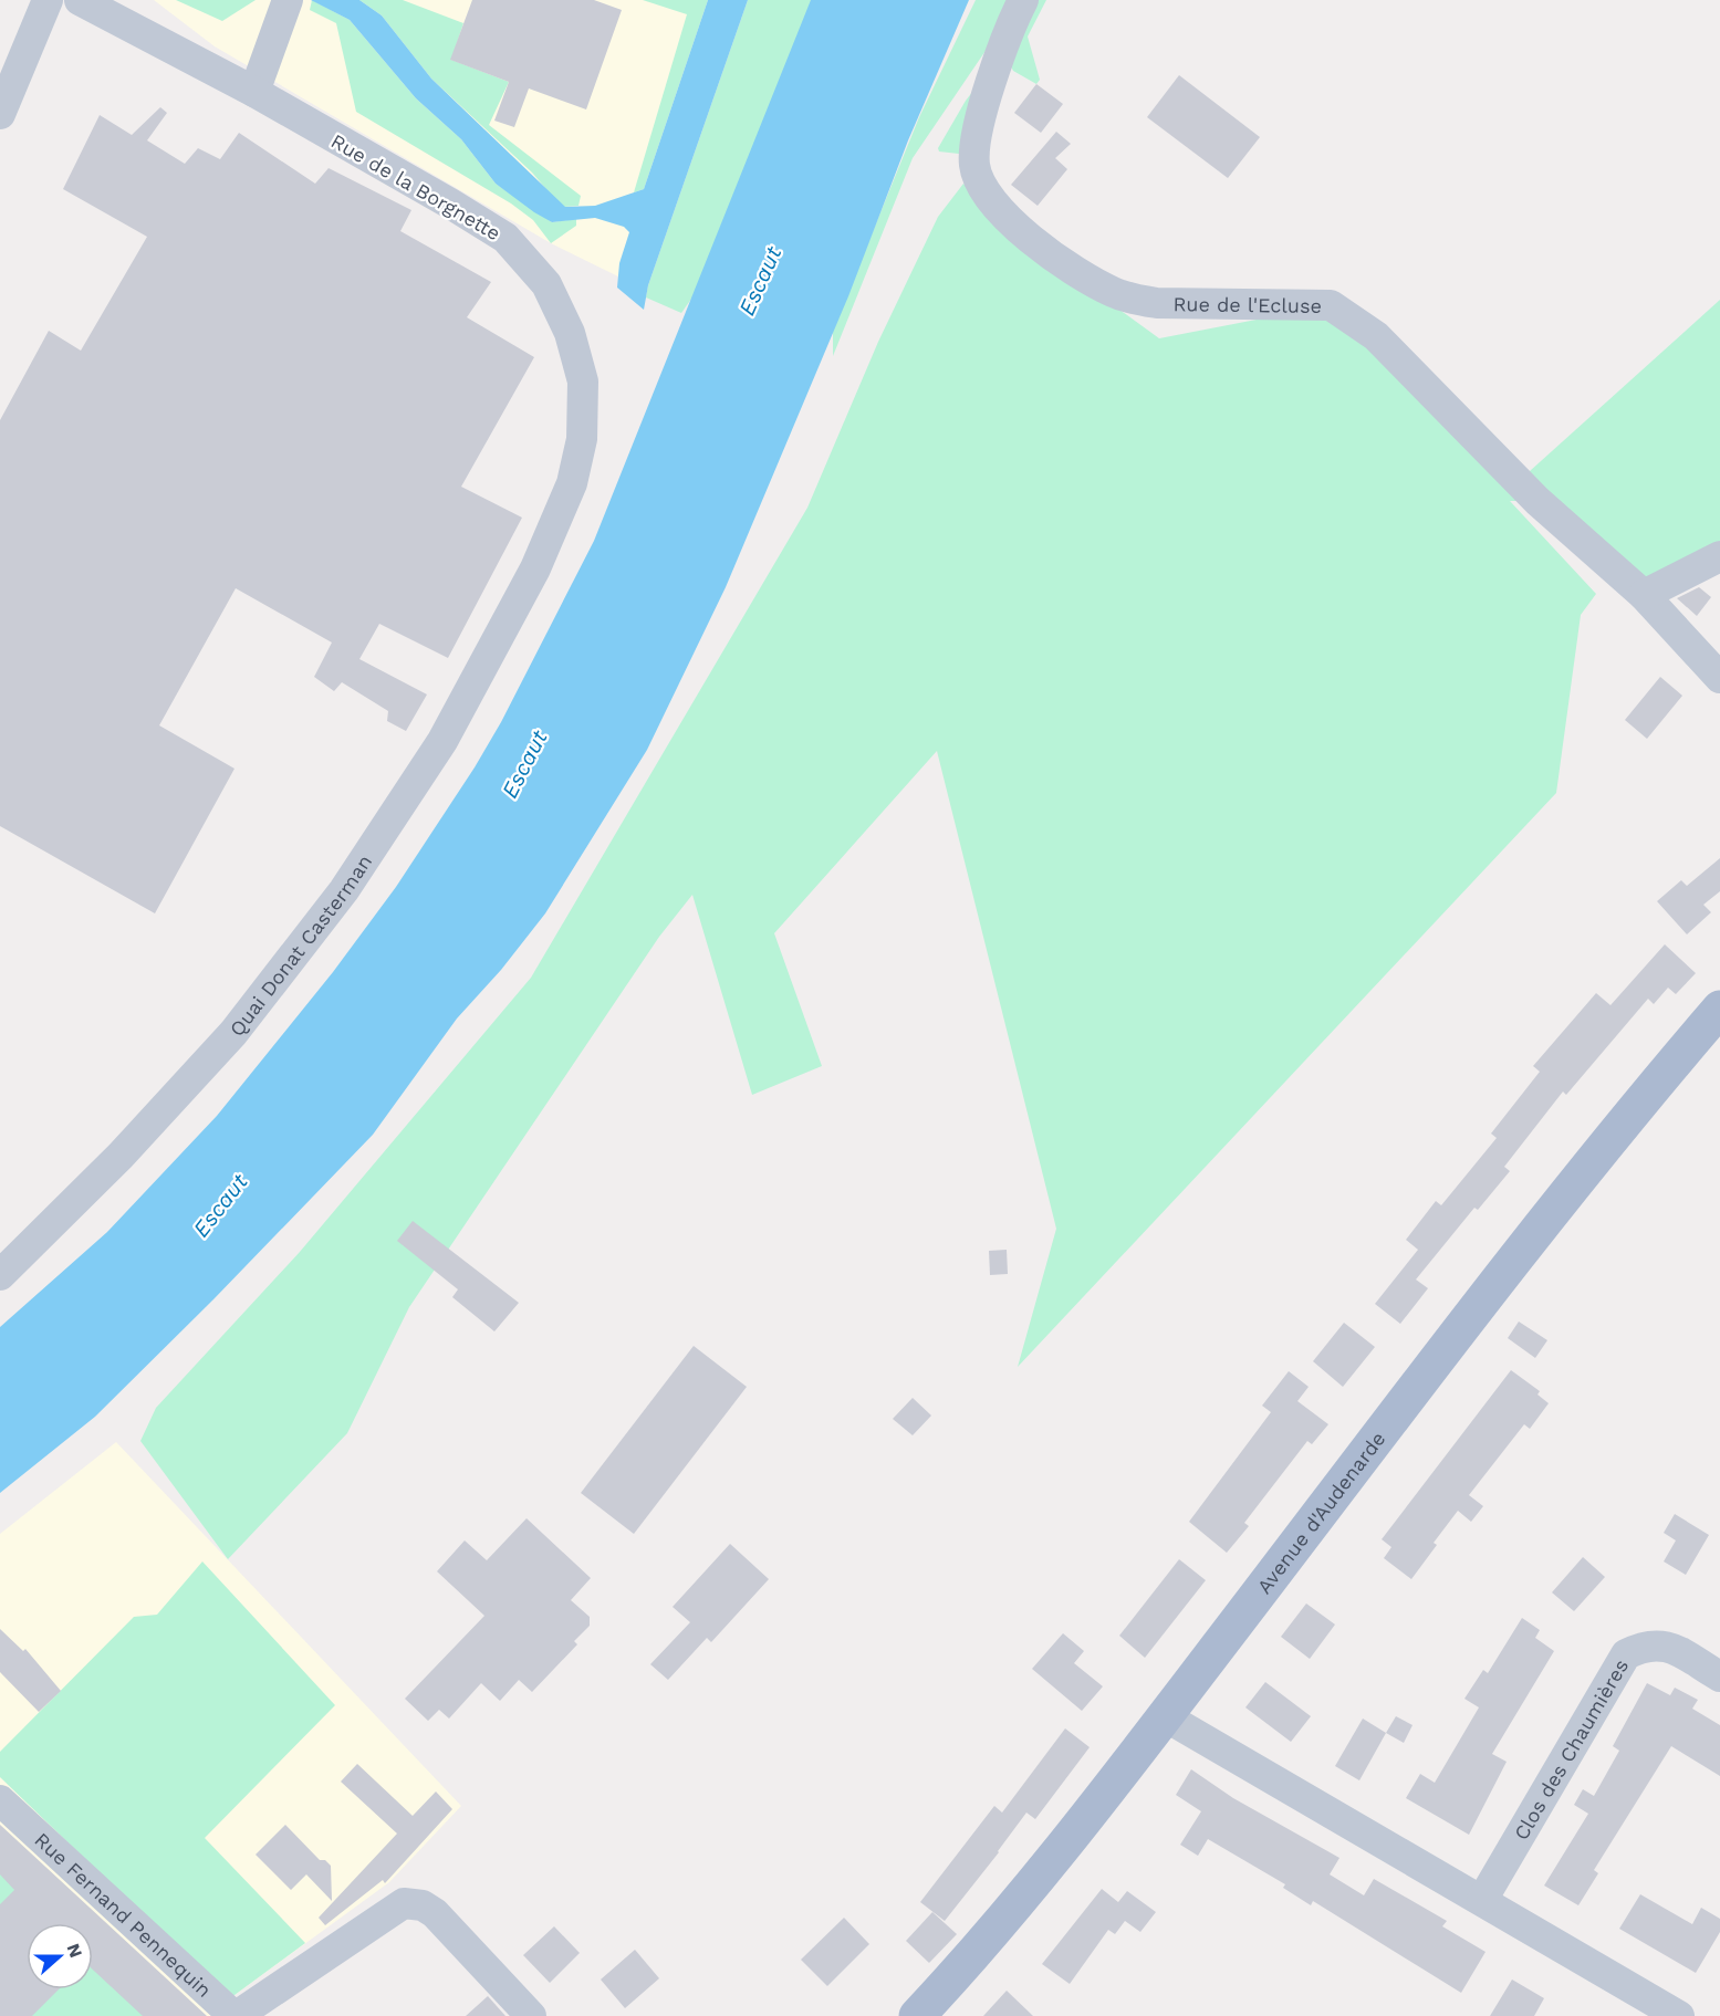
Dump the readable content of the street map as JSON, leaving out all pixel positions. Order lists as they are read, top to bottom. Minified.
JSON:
{"streets":{"main road":["Avenue d'Audenarde"],"street":["Rue de la Borgnette","Rue de l'Ecluse","Quai Donat Casterman","Clos des Chaumières","Rue Fernand Pennequin"]},"crossings":[["Rue de la Borgnette","Quai Donat Casterman"]],"water":["Escaut"],"north":"right"}
